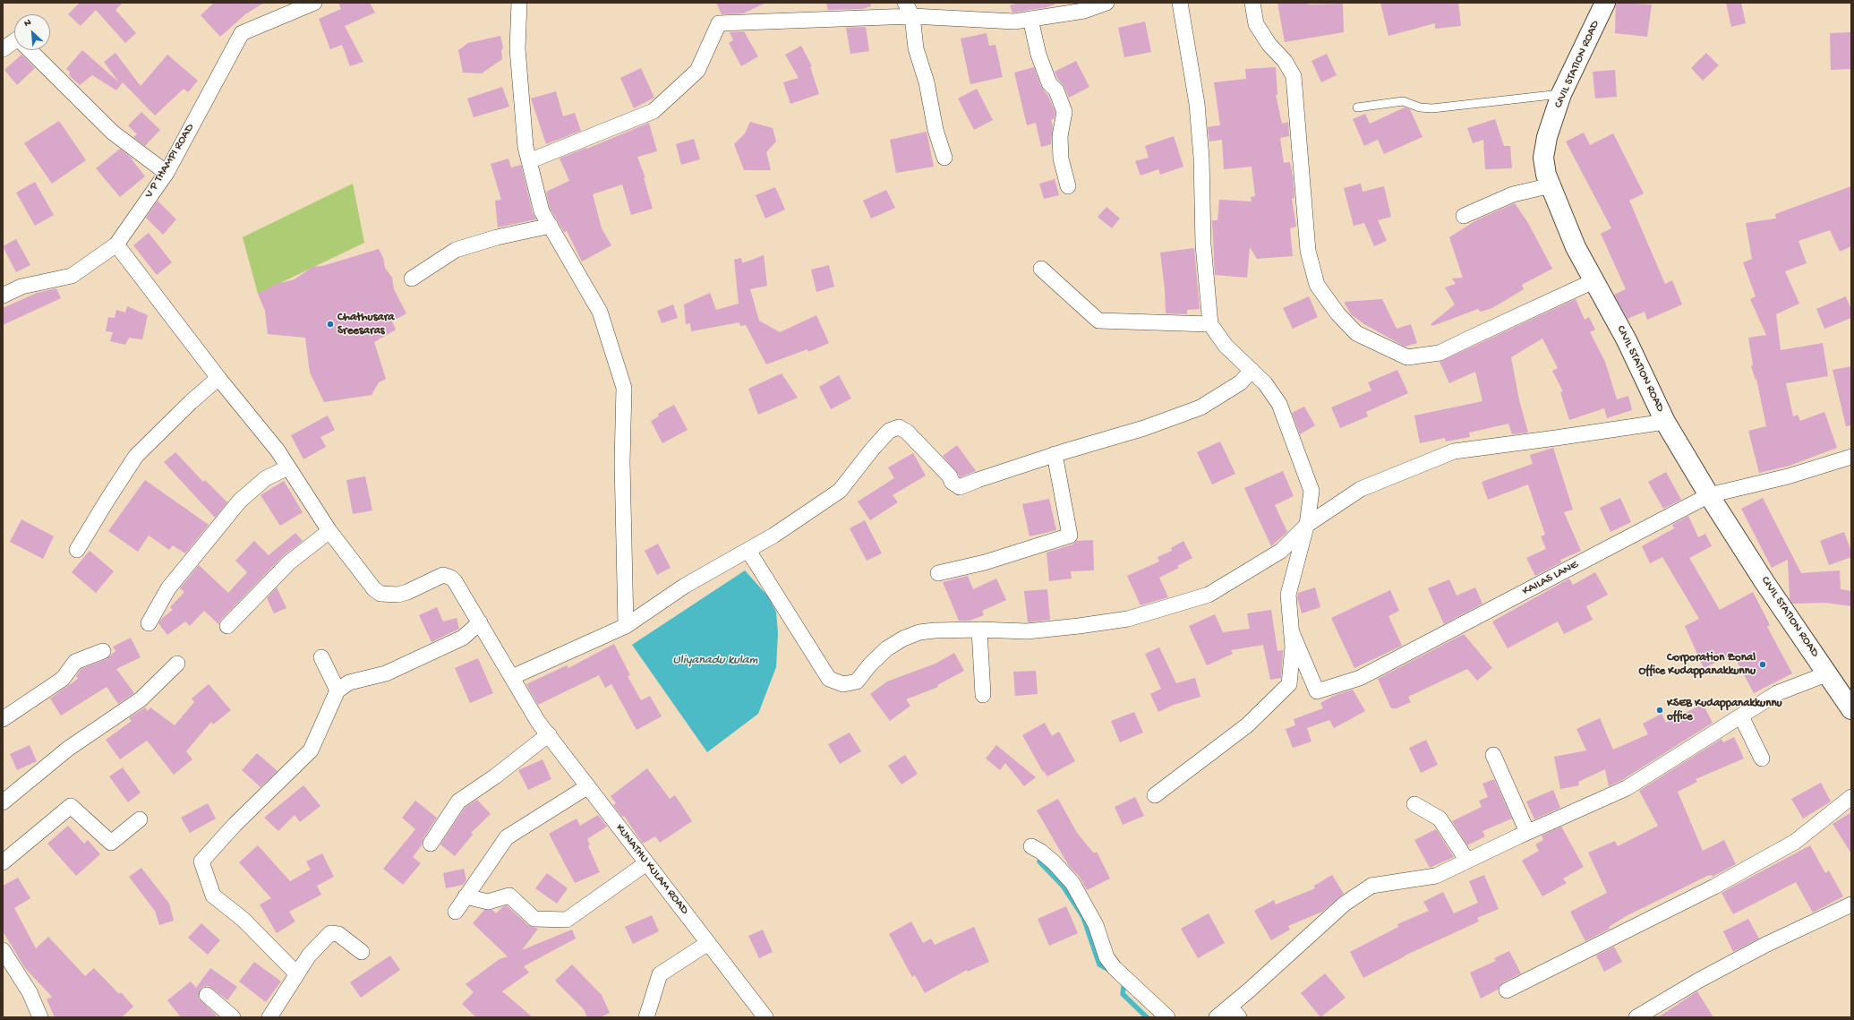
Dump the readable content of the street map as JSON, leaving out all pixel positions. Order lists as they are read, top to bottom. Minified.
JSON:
{"streets":{"main road":["CIVIL STATION ROAD"],"street":["V P THAMPI ROAD","KAILAS LANE","KUNATHU KULAM ROAD"]},"crossings":[["CIVIL STATION ROAD","KAILAS LANE"]],"water":["Uliyanadu kulam"],"places":["Chathusara Sreesaras","Corporation Zonal Office Kudappanakkunnu","KSEB Kudappanakkunnu office"],"north":"top left"}
